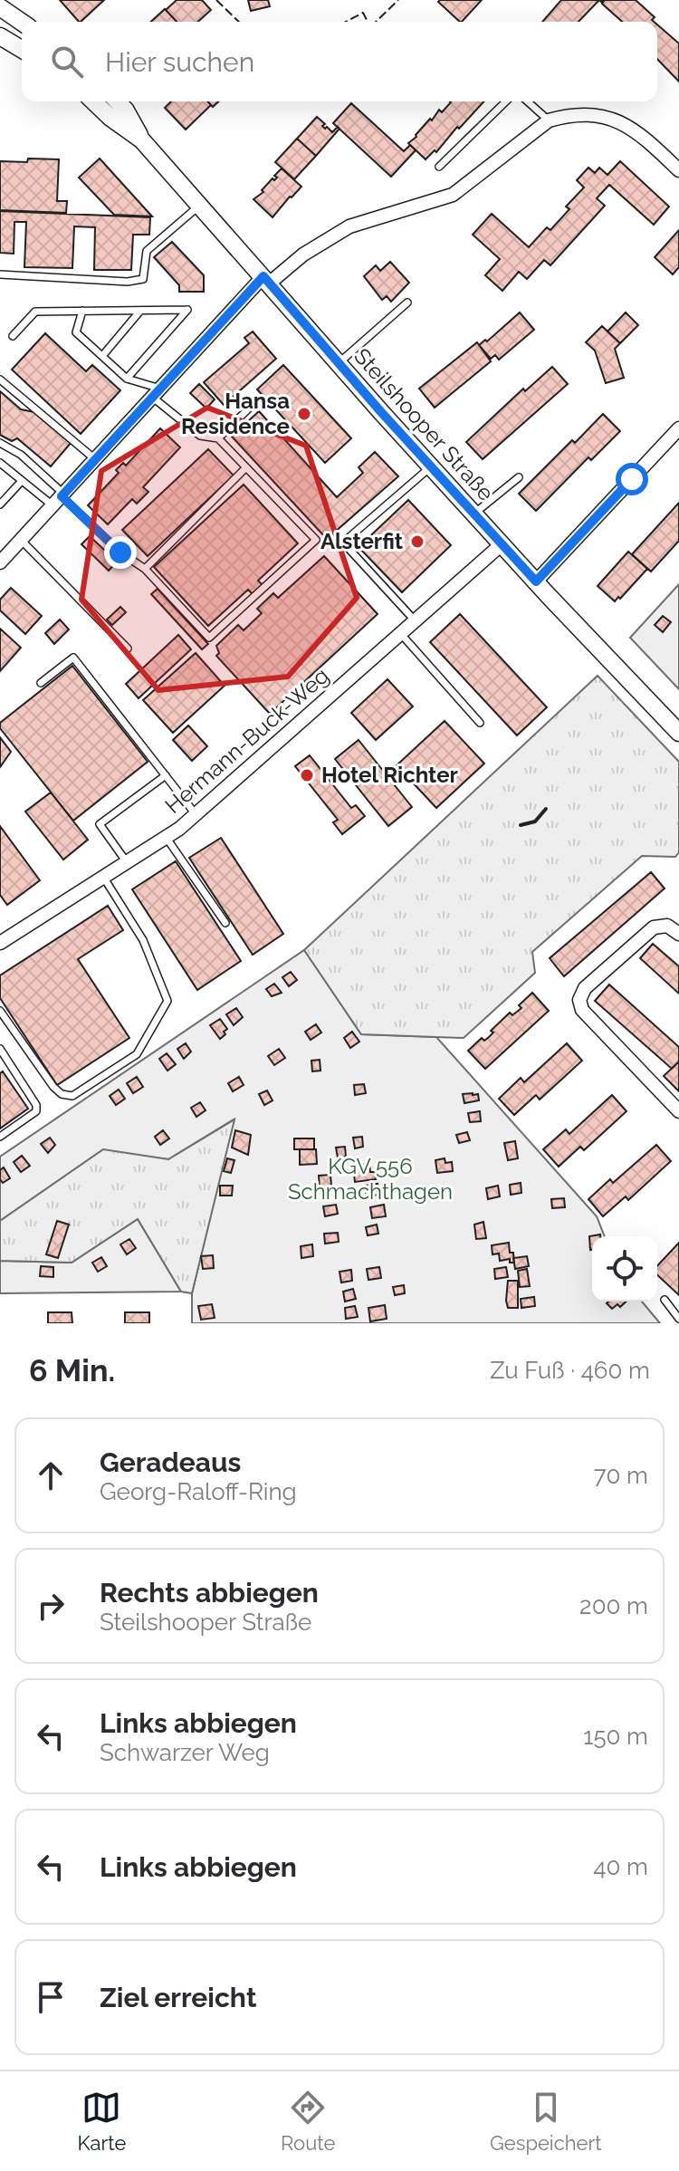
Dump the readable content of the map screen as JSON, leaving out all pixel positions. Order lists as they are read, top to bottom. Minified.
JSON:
{"streets":{"street":["Steilshooper Straße","Hermann-Buck-Weg"]},"crossings":[["Steilshooper Straße","Hermann-Buck-Weg"]],"parks":["KGV 556 Schmachthagen"],"places":["Hansa Residence","Alsterfit","Hotel Richter"],"page":{"search":"Hier suchen","heading":["6 Min.","Zu Fuß · 460 m"],"list":[["Geradeaus","Georg-Raloff-Ring","70 m"],["Rechts abbiegen","Steilshooper Straße","200 m"],["Links abbiegen","Schwarzer Weg","150 m"],["Links abbiegen","40 m"],"Ziel erreicht"],"nav":["Karte","Route","Gespeichert"]}}
